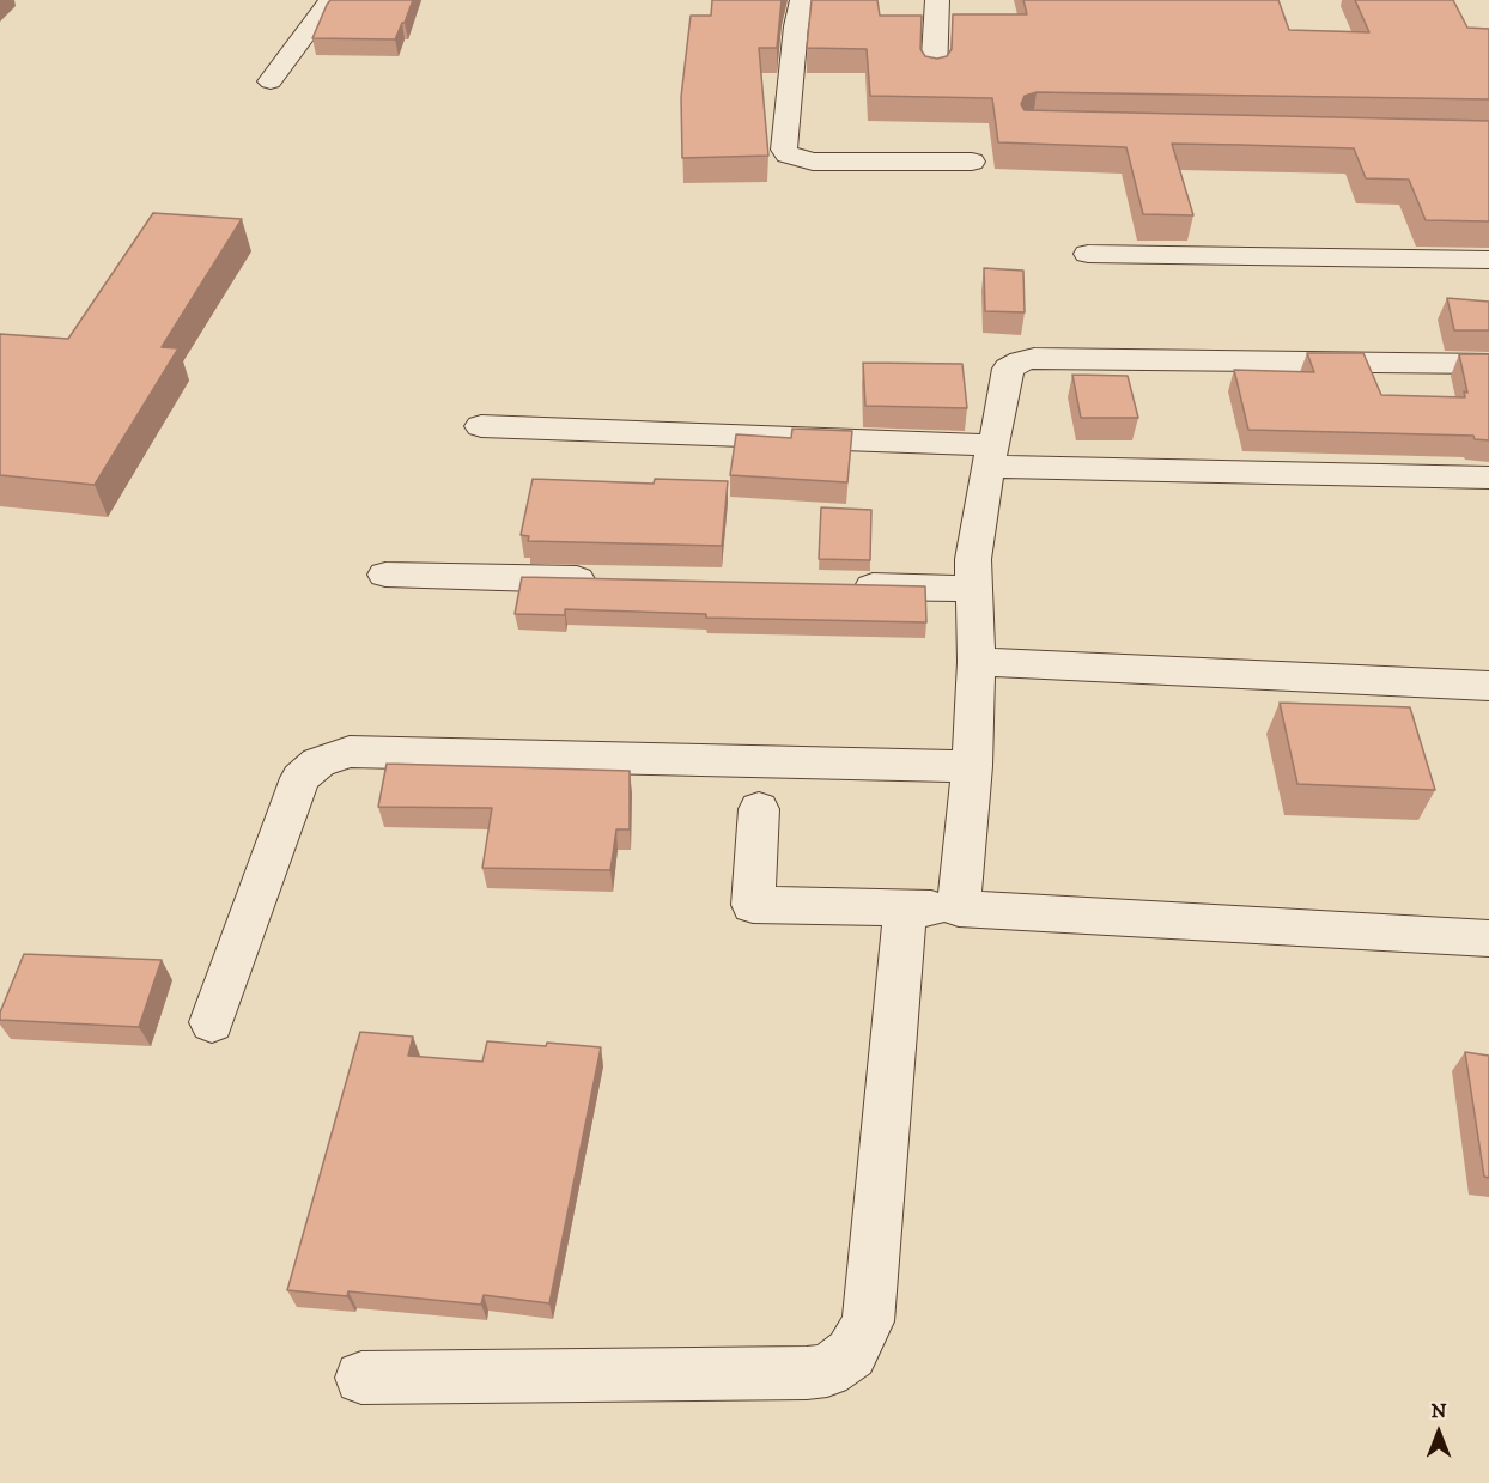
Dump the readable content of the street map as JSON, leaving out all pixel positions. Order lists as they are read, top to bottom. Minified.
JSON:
{"north":"top"}
